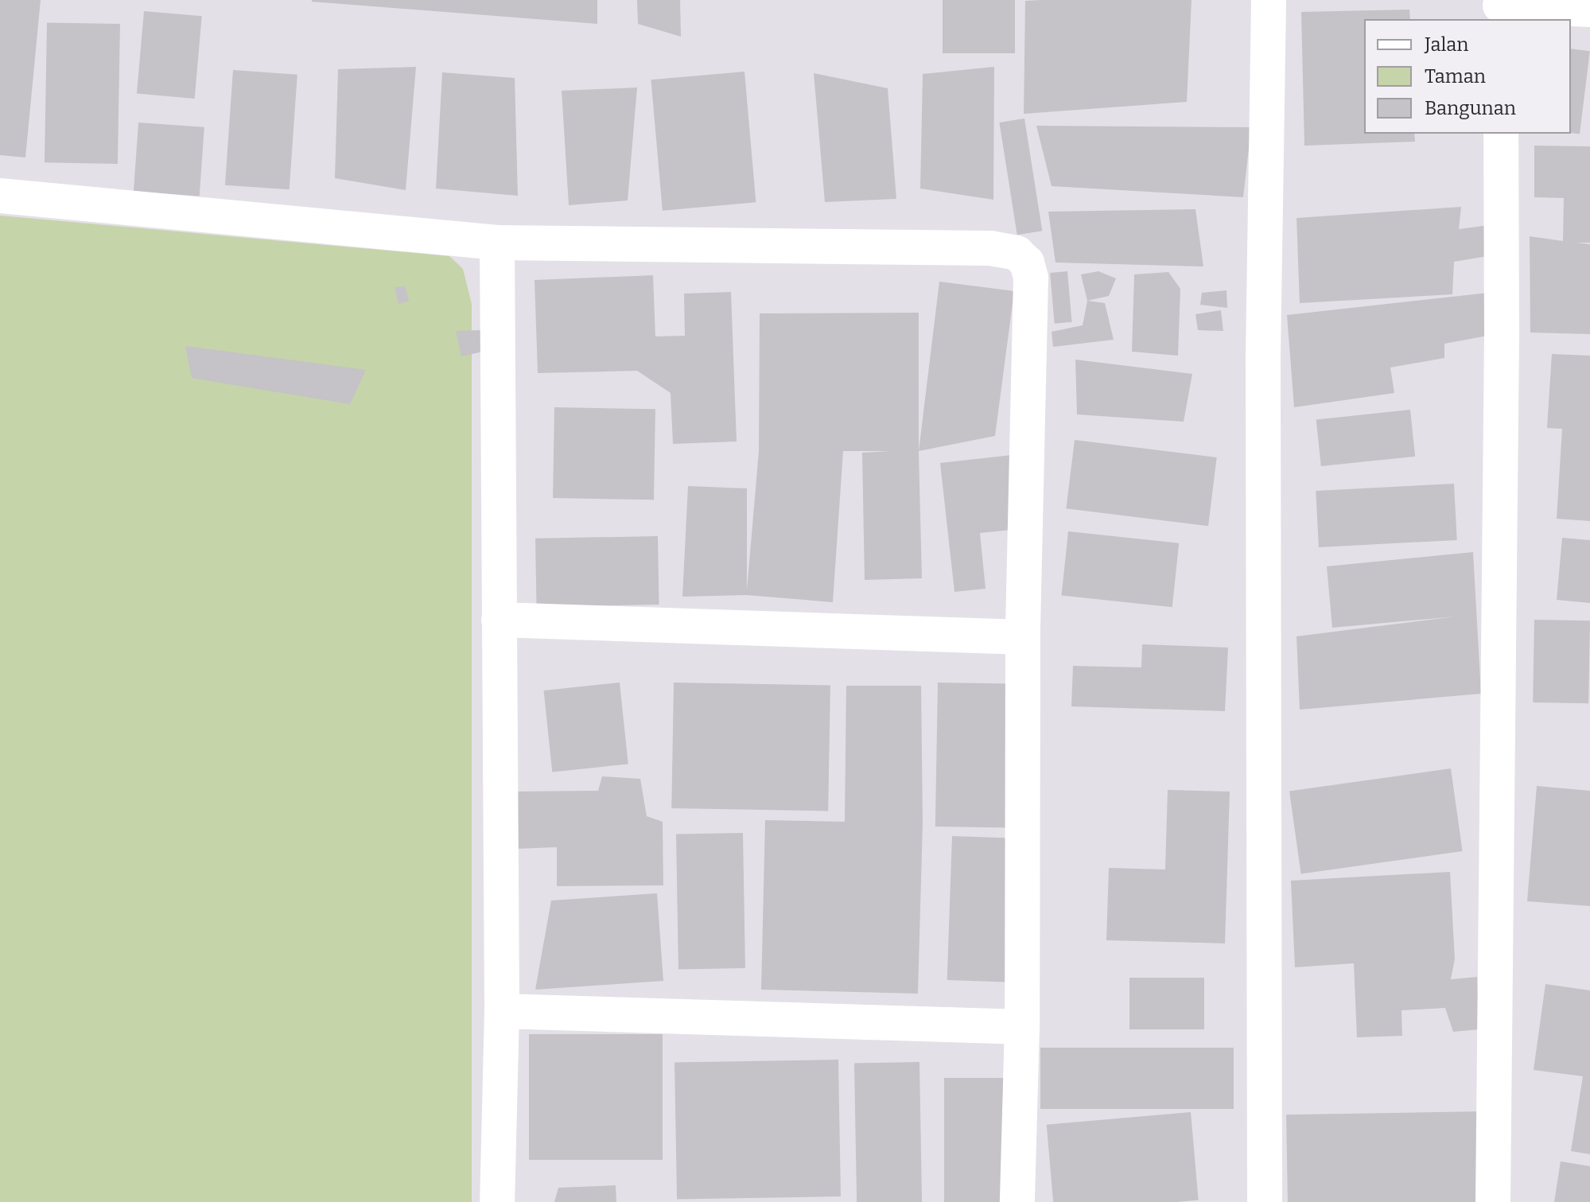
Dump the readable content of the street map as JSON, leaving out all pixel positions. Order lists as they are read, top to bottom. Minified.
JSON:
{"legend":["Jalan","Taman","Bangunan"]}
